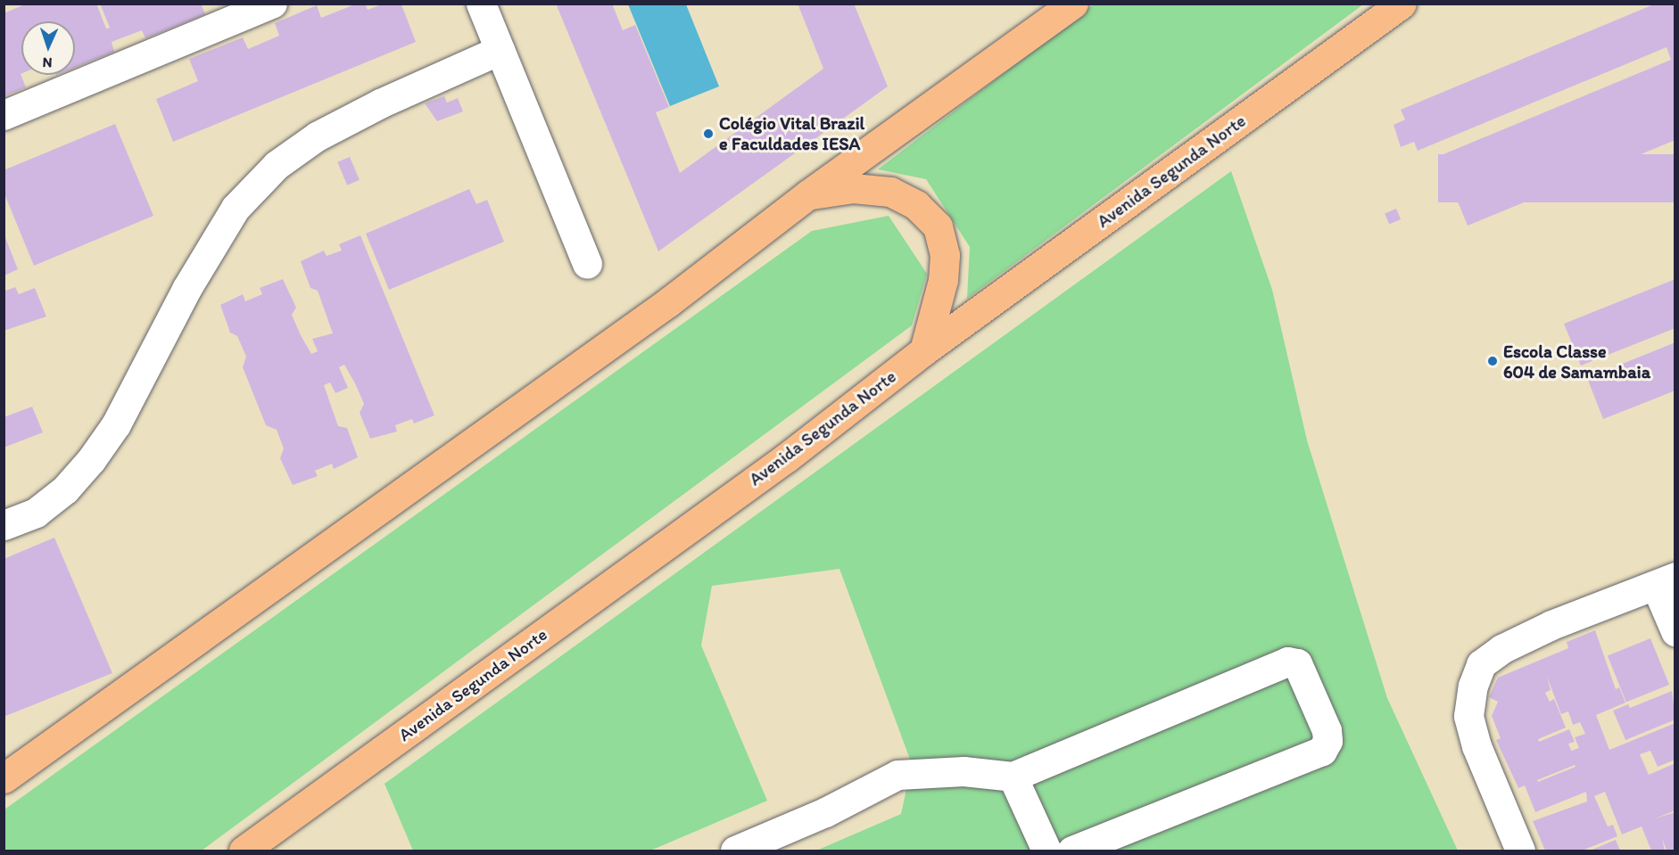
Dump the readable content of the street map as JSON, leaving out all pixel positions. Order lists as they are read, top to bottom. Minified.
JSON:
{"streets":{"main road":["Avenida Segunda Norte"]},"places":["Colégio Vital Brazil e Faculdades IESA","Escola Classe 604 de Samambaia"],"north":"bottom"}
